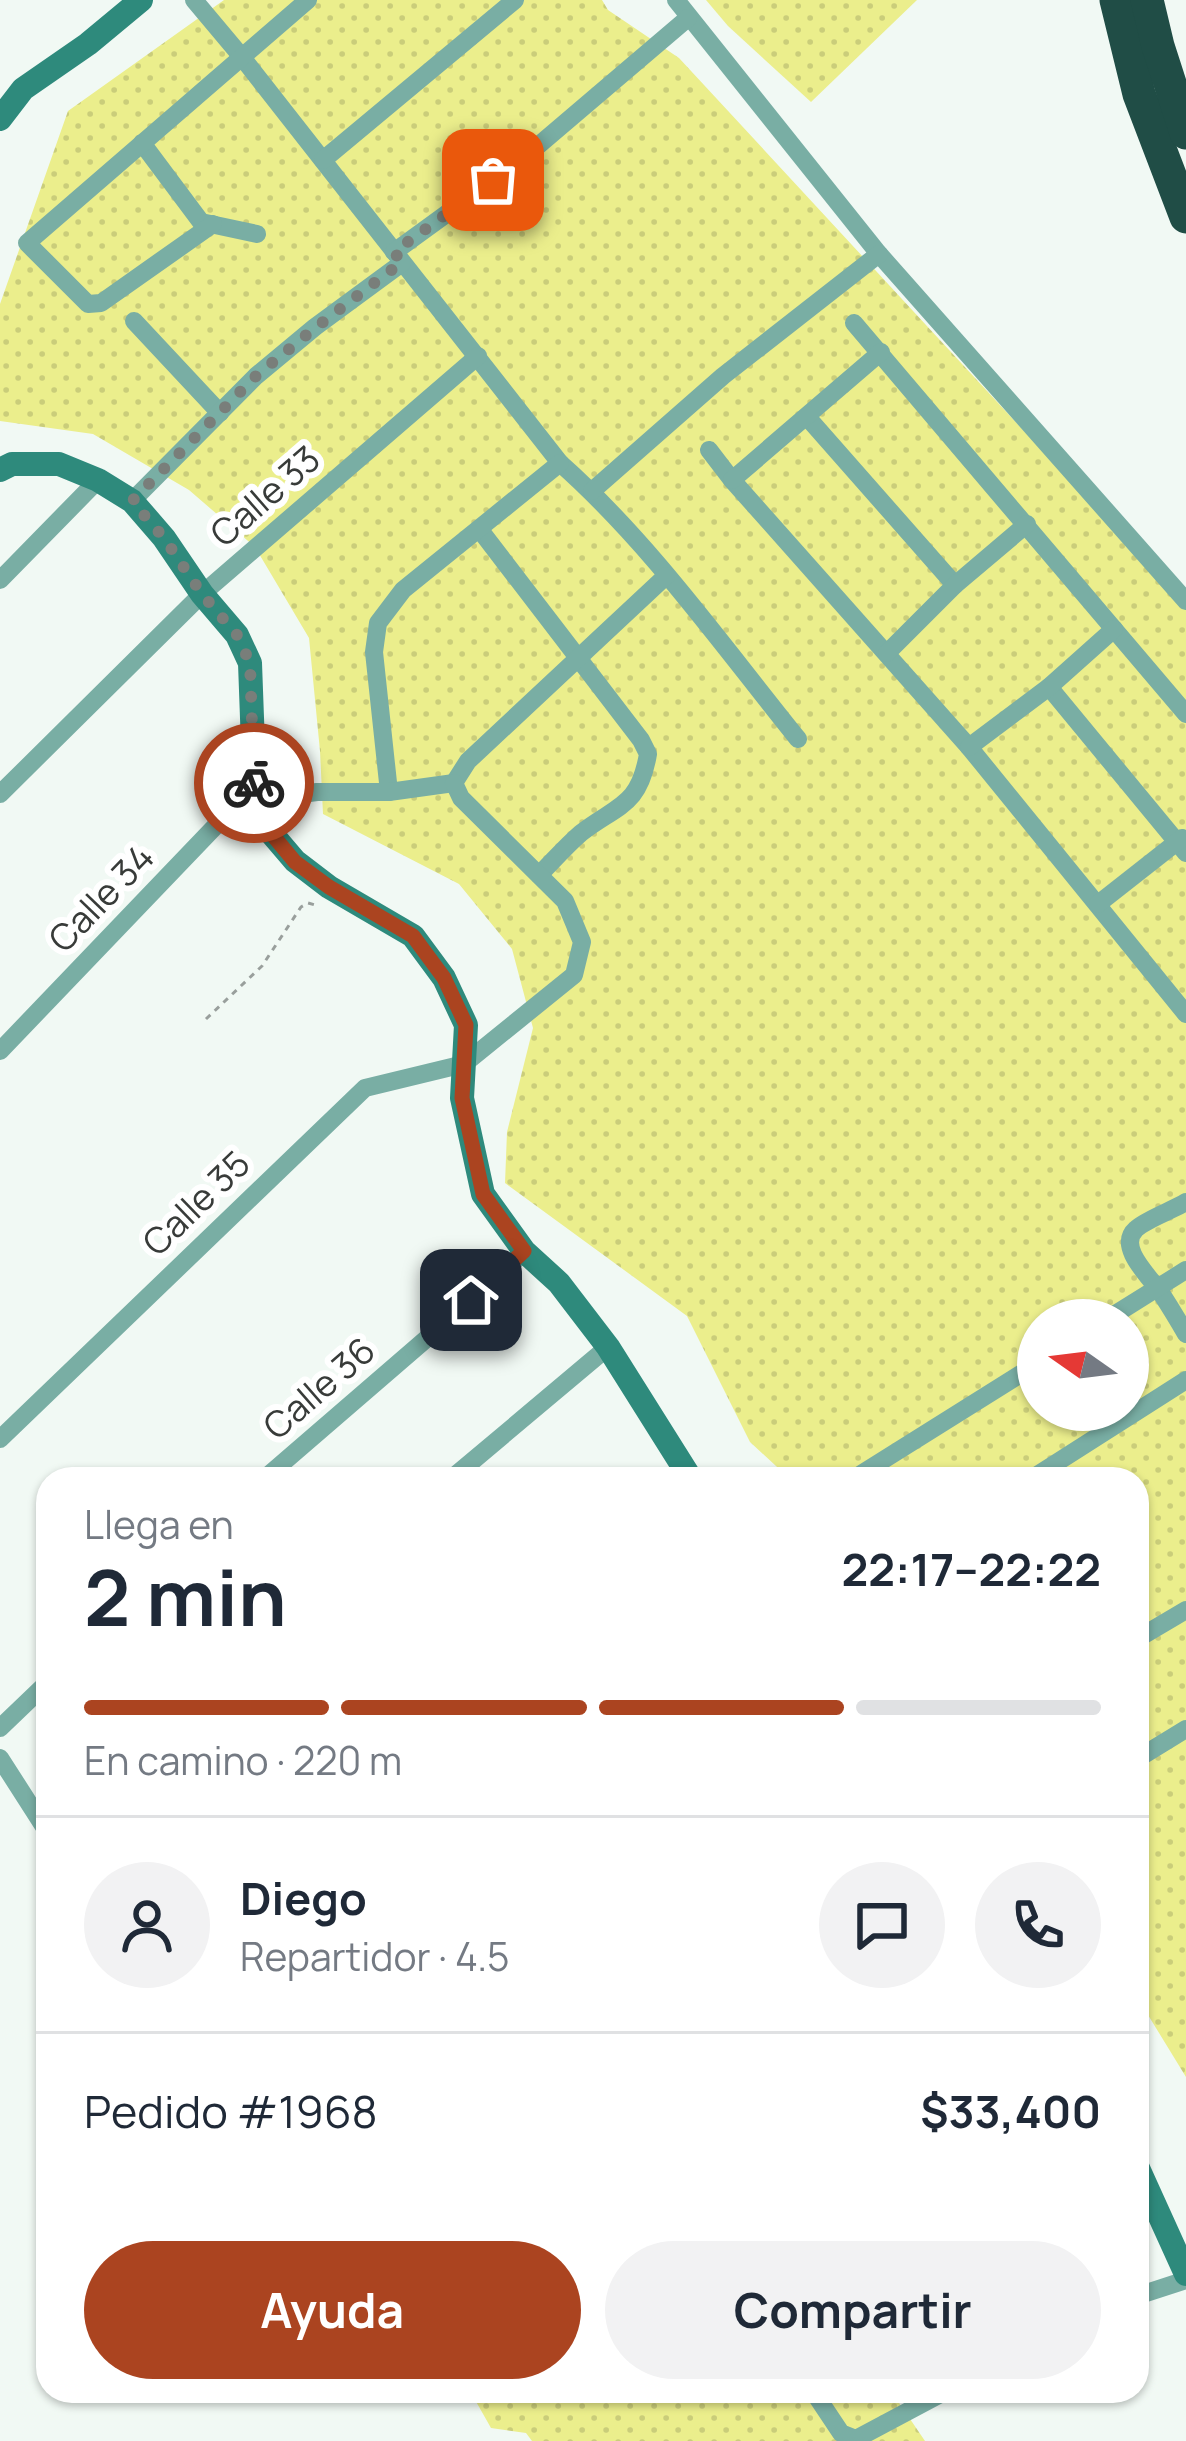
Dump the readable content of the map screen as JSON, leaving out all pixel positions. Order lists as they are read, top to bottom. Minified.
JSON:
{"streets":{"street":["Calle 33","Calle 34","Calle 35","Calle 36"]},"north":"left","page":{"heading":["2 min","Llega en","22:17–22:22"],"panel":["Diego","Repartidor · 4.5","Pedido #1968","$33,400"],"bar":"En camino · 220 m","buttons":["Ayuda","Compartir"]}}
